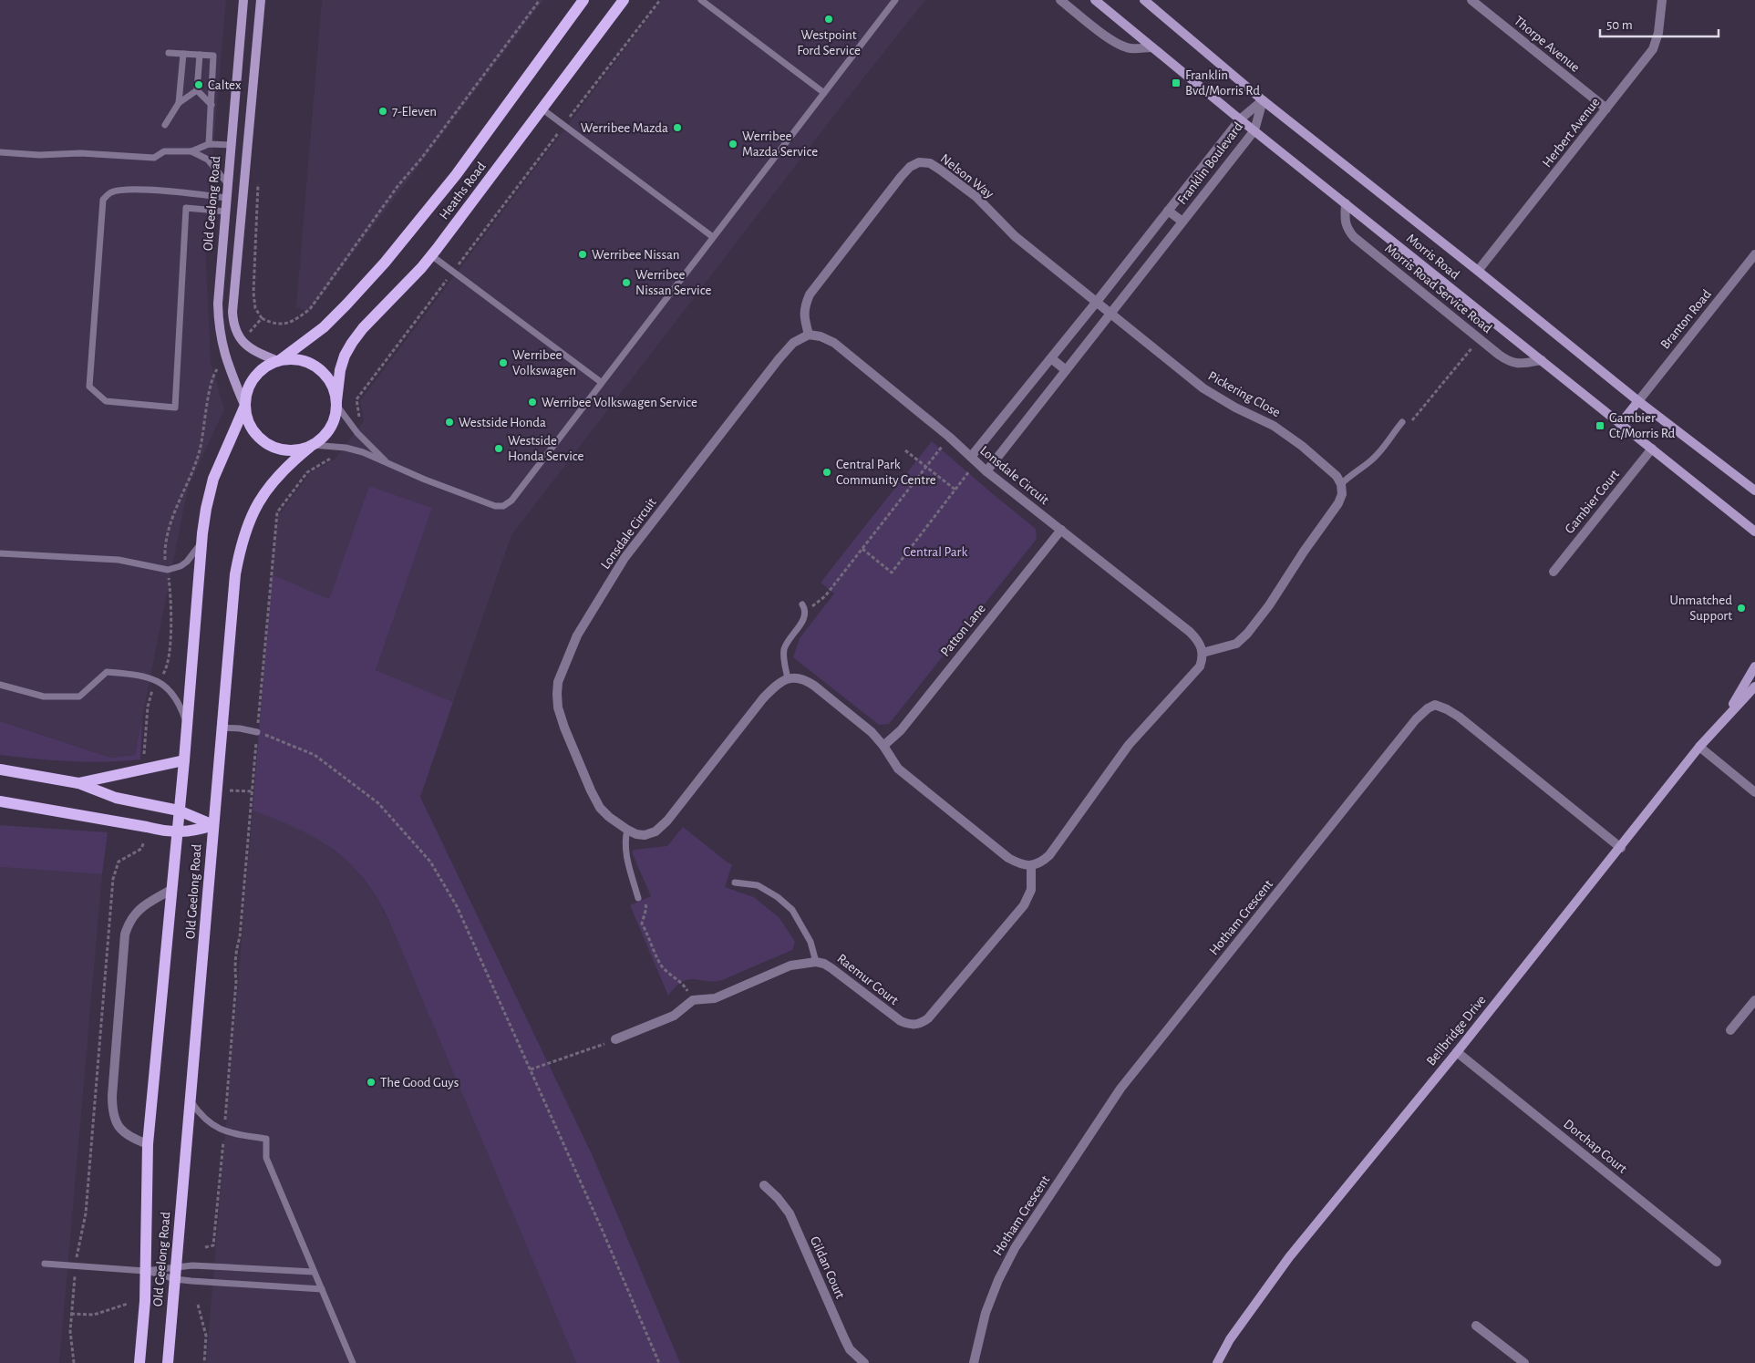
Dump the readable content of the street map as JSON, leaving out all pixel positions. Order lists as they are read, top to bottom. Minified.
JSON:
{"streets":{"main road":["Heaths Road","Old Geelong Road"],"street":["Thorpe Avenue","Herbert Avenue","Franklin Boulevard","Nelson Way","Morris Road","Morris Road Service Road","Branton Road","Pickering Close","Lonsdale Circuit","Gambier Court","Patton Lane","Hotham Crescent","Raemur Court","Bellbridge Drive","Dorchap Court","Gildan Court"]},"crossings":[["Thorpe Avenue","Herbert Avenue"],["Herbert Avenue","Morris Road"],["Franklin Boulevard","Nelson Way"],["Franklin Boulevard","Morris Road"],["Franklin Boulevard","Pickering Close"],["Franklin Boulevard","Lonsdale Circuit"],["Nelson Way","Pickering Close"],["Nelson Way","Lonsdale Circuit"],["Heaths Road","Old Geelong Road"],["Morris Road","Morris Road Service Road"],["Morris Road","Branton Road"],["Morris Road","Gambier Court"],["Lonsdale Circuit","Patton Lane"],["Hotham Crescent","Bellbridge Drive"],["Bellbridge Drive","Dorchap Court"]],"parks":["Central Park"],"places":{"other":["Westpoint Ford Service","Caltex","7-Eleven","Werribee Mazda","Werribee Mazda Service","Werribee Nissan","Werribee Nissan Service","Werribee Volkswagen","Werribee Volkswagen Service","Westside Honda","Westside Honda Service","Central Park Community Centre","Unmatched Support","The Good Guys"],"transit":["Franklin Bvd/Morris Rd","Gambier Ct/Morris Rd"]},"scale_bar":"50 m"}
